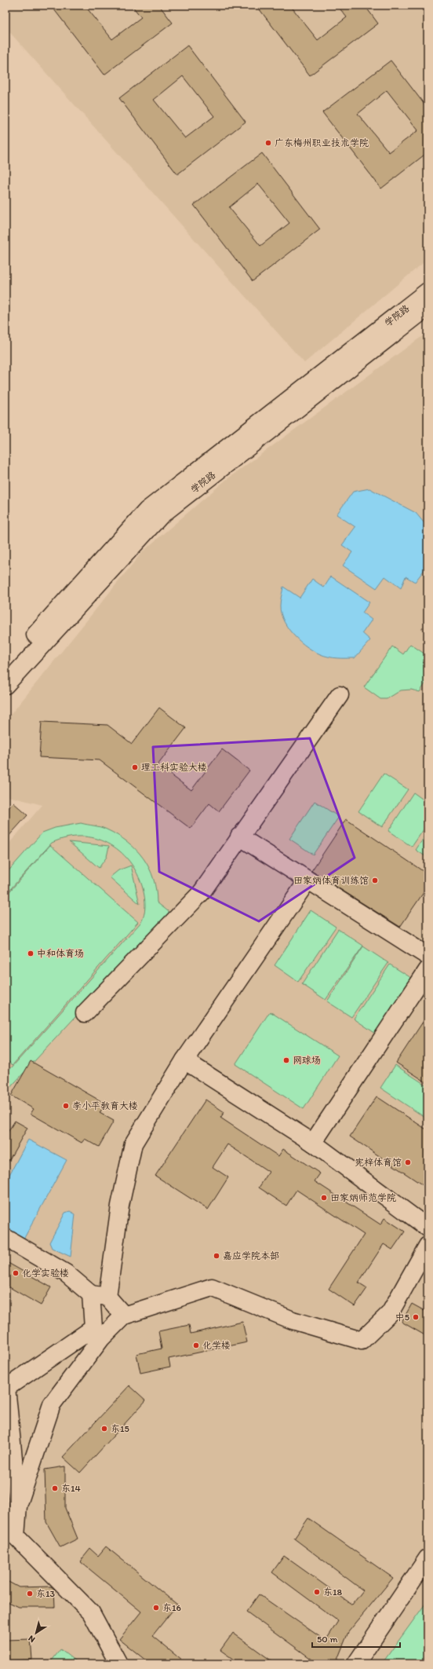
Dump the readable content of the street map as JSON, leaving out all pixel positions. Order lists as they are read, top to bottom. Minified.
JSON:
{"streets":{"street":["学院路"]},"places":["广东梅州职业技术学院","理工科实验大楼","田家炳体育训练馆","中和体育场","网球场","李小平教育大楼","宪梓体育馆","田家炳师范学院","嘉应学院本部","化学实验楼","中5","化学楼","东15","东14","东18","东13","东16"],"scale_bar":"50 m","north":"bottom left"}
